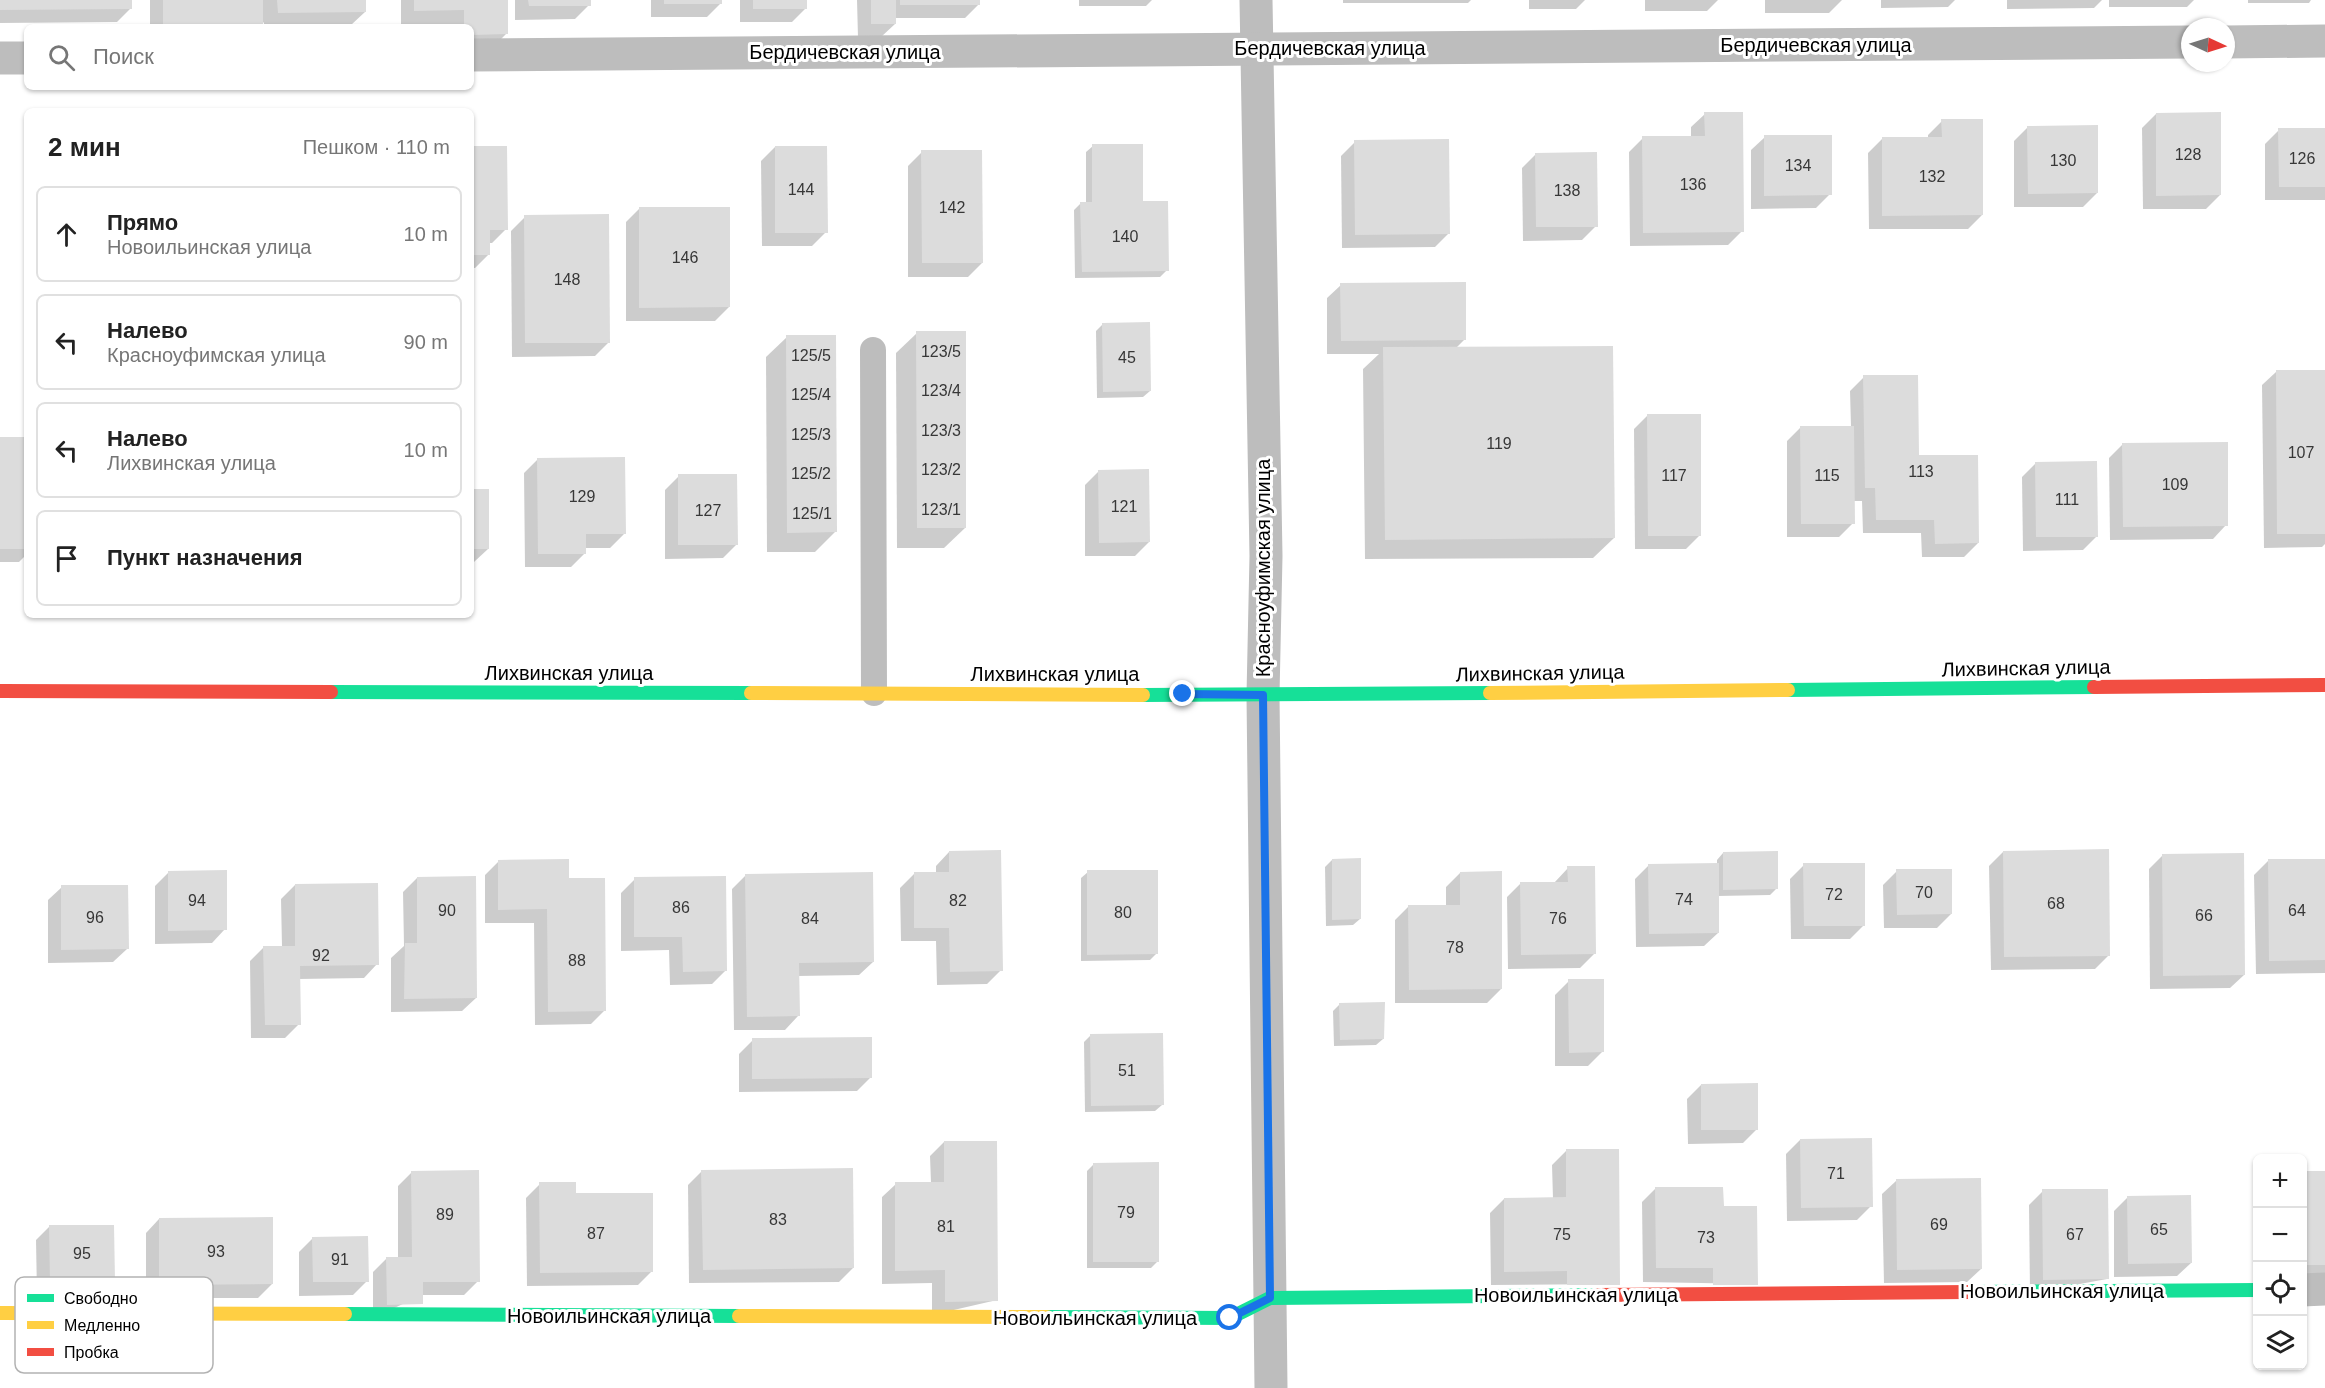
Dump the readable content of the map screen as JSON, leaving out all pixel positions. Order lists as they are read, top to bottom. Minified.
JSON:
{"streets":{"main road":["Лихвинская улица","Новоильинская улица"],"street":["Бердичевская улица","Красноуфимская улица"]},"crossings":[["Бердичевская улица","Красноуфимская улица"],["Красноуфимская улица","Лихвинская улица"],["Красноуфимская улица","Новоильинская улица"]],"house_numbers":["128","126","130","134","132","136","144","138","142","140","146","148","123/5","125/5","45","123/4","125/4","123/3","125/3","119","107","123/2","113","125/2","117","115","109","129","111","121","123/1","127","125/1","70","72","74","94","82","68","86","90","64","80","66","96","84","76","78","92","88","51","71","79","89","83","69","81","65","87","75","67","73","93","95","91"],"legend":["Свободно","Медленно","Пробка"],"north":"right","page":{"search":"Поиск","heading":["2 мин","Пешком · 110 m"],"list":[["Прямо","Новоильинская улица","10 m"],["Налево","Красноуфимская улица","90 m"],["Налево","Лихвинская улица","10 m"],"Пункт назначения"],"map_buttons":["+","−"]}}
